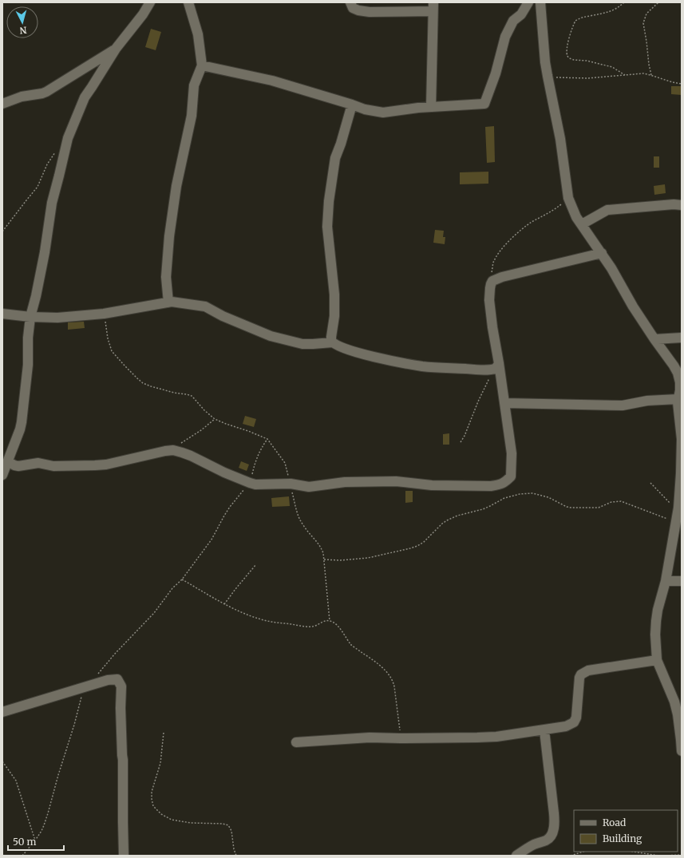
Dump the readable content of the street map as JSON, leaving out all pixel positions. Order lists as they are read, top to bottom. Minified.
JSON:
{"legend":["Road","Building"],"scale_bar":"50 m","north":"bottom"}
